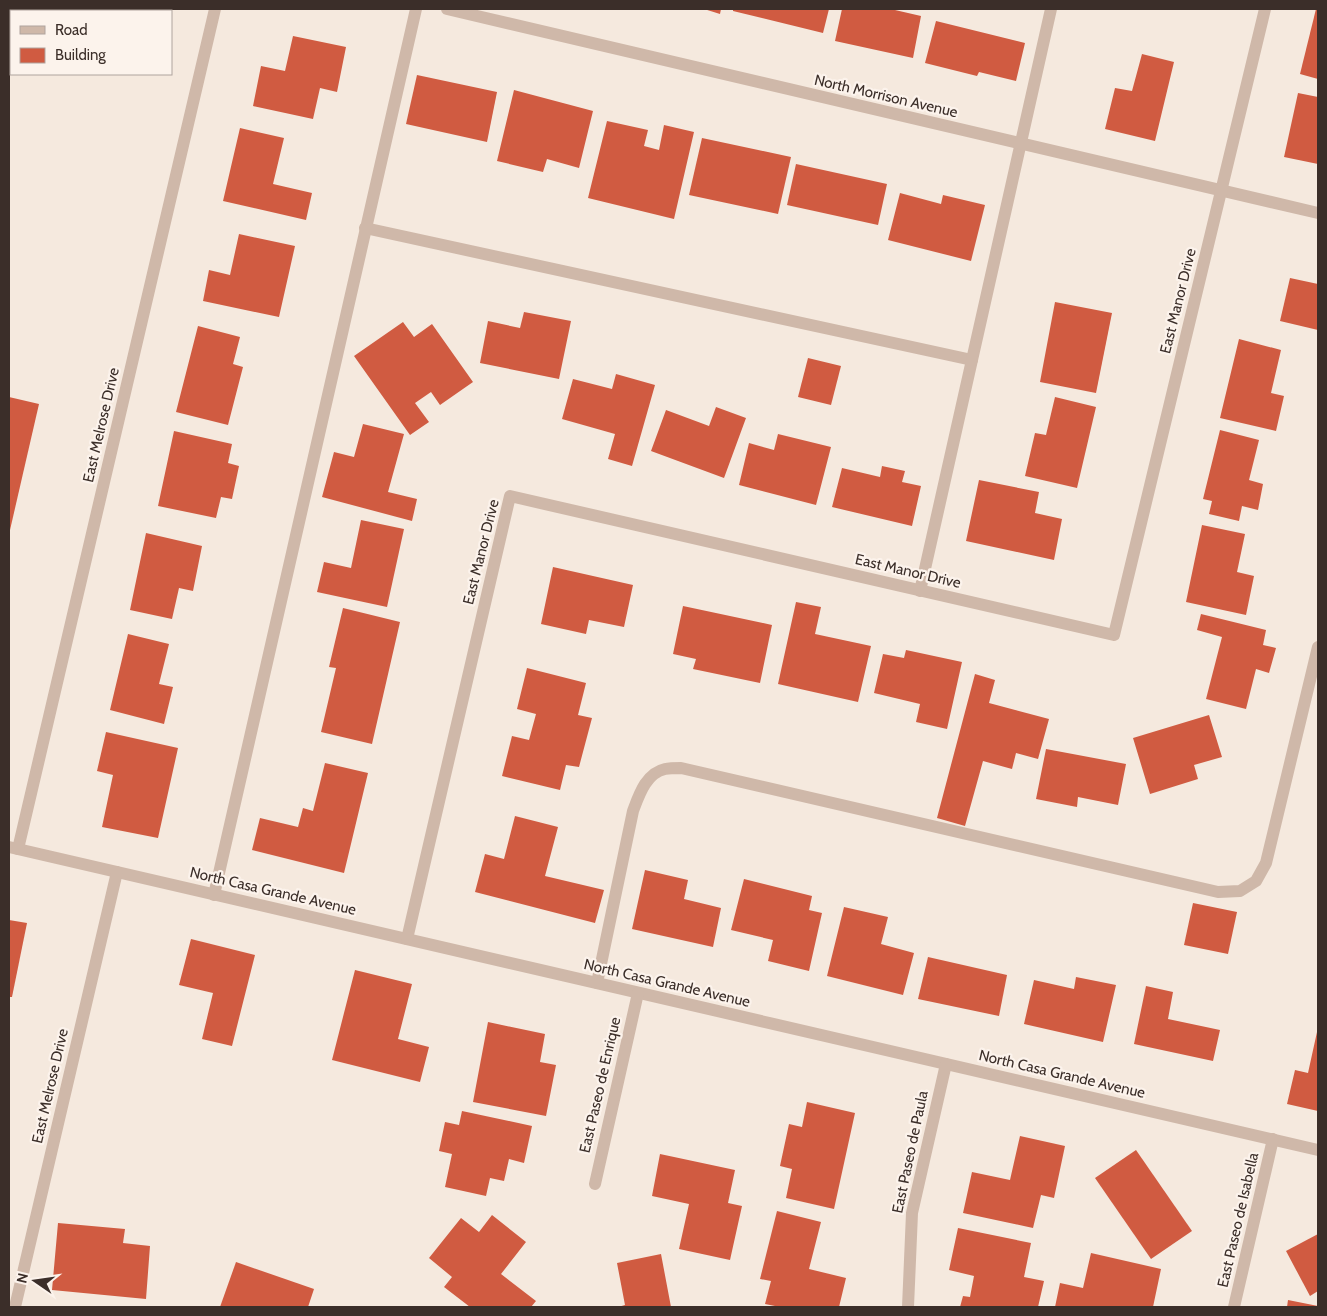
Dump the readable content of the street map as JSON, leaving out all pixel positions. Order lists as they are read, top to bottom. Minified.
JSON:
{"streets":{"street":["North Morrison Avenue","East Manor Drive","East Melrose Drive","North Casa Grande Avenue","East Paseo de Enrique","East Paseo de Paula","East Paseo de Isabella"]},"crossings":[["North Morrison Avenue","East Manor Drive"],["East Manor Drive","North Casa Grande Avenue"],["East Melrose Drive","North Casa Grande Avenue"],["North Casa Grande Avenue","East Paseo de Enrique"],["North Casa Grande Avenue","East Paseo de Paula"],["North Casa Grande Avenue","East Paseo de Isabella"]],"legend":["Road","Building"],"north":"left"}
